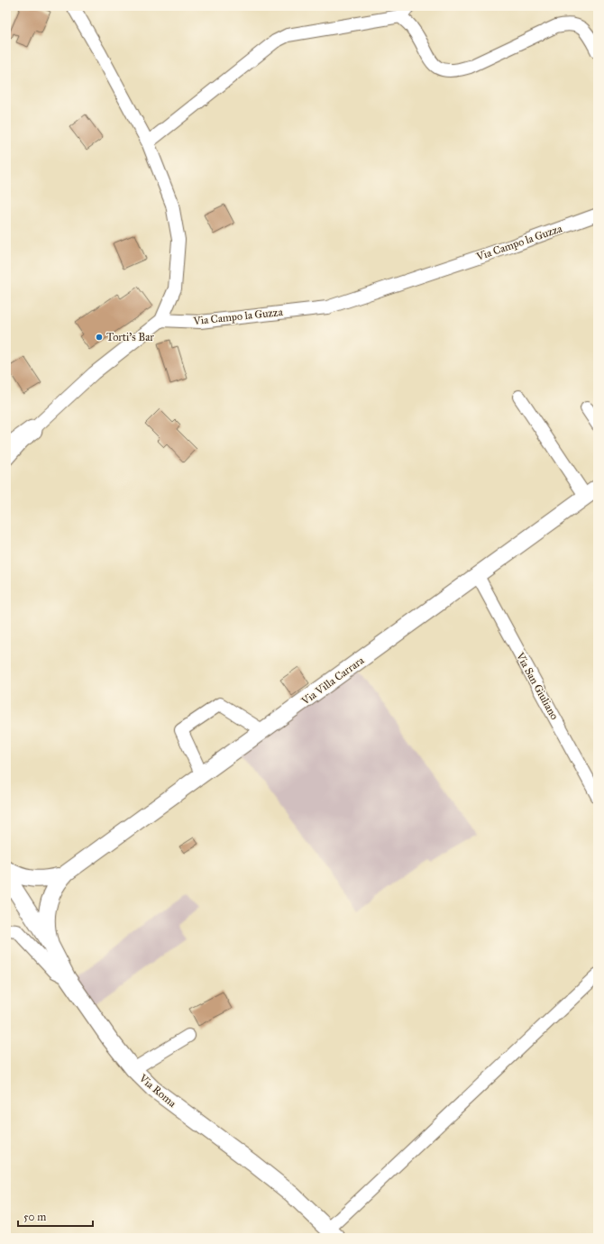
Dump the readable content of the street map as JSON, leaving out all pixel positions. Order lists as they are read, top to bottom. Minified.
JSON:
{"streets":{"main road":["Via Villa Carrara","Via Roma"],"street":["Via Campo la Guzza","Via San Giuliano"]},"crossings":[["Via Villa Carrara","Via San Giuliano"],["Via Villa Carrara","Via Roma"]],"places":["Torti's Bar"],"scale_bar":"50 m"}
